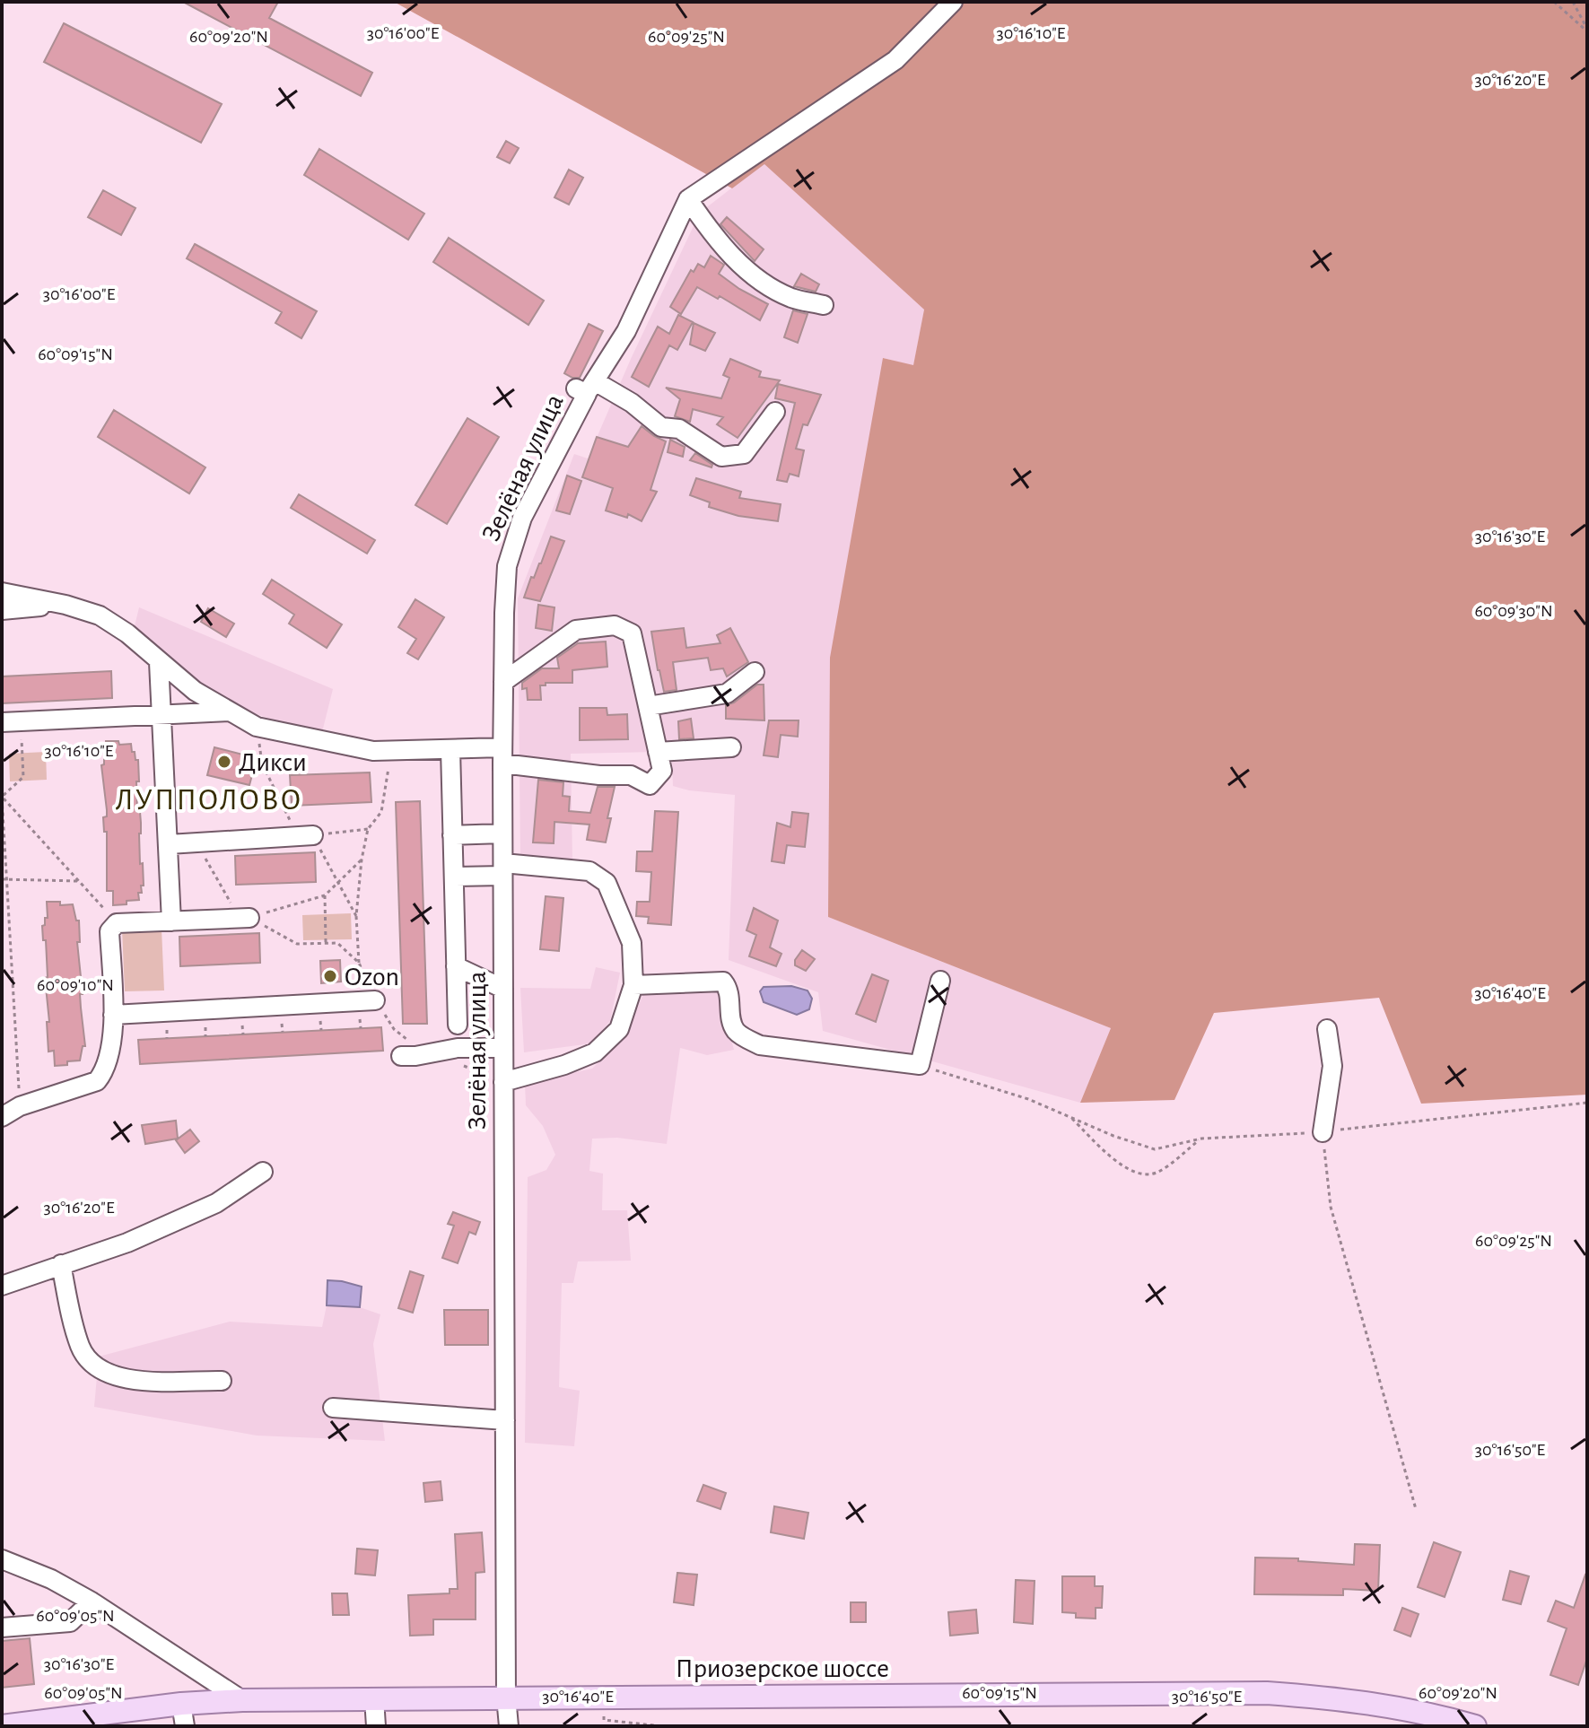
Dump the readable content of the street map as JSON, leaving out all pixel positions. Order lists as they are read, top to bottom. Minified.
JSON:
{"streets":{"main road":["Приозерское шоссе"],"street":["Зелёная улица"]},"crossings":[["Зелёная улица","Приозерское шоссе"]],"districts":["ЛУППОЛОВО"],"places":["Дикси","Ozon"],"coordinates":["30°16'00\"E","30°16'10\"E","60°09'20\"N","60°09'25\"N","30°16'20\"E","60°09'15\"N","30°16'30\"E","60°09'30\"N","60°09'10\"N","30°16'40\"E","30°16'50\"E","60°09'05\"N"]}
